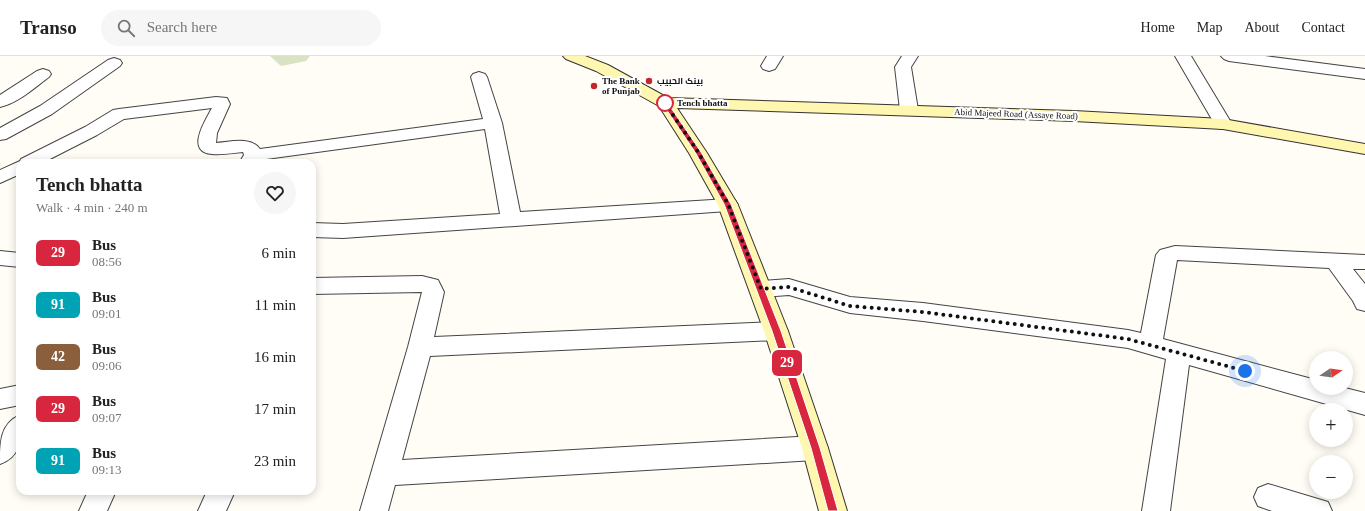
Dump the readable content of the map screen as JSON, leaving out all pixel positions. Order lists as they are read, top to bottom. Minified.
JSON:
{"streets":{"main road":["Abid Majeed Road (Assaye Road)"]},"places":["بينک الحبيب","The Bank of Punjab","Tench bhatta"],"lines":["bus line 29"],"north":"right","page":{"header":"Transo","search":"Search here","nav":["Home","Map","About","Contact"],"on_map":"29","heading":["Tench bhatta","Walk · 4 min · 240 m"],"list":[{"mark":"29","name":"Bus","note":"08:56","value":"6 min"},{"mark":"91","name":"Bus","note":"09:01","value":"11 min"},{"mark":"42","name":"Bus","note":"09:06","value":"16 min"},{"mark":"29","name":"Bus","note":"09:07","value":"17 min"},{"mark":"91","name":"Bus","note":"09:13","value":"23 min"}],"map_buttons":["+","−"]}}
